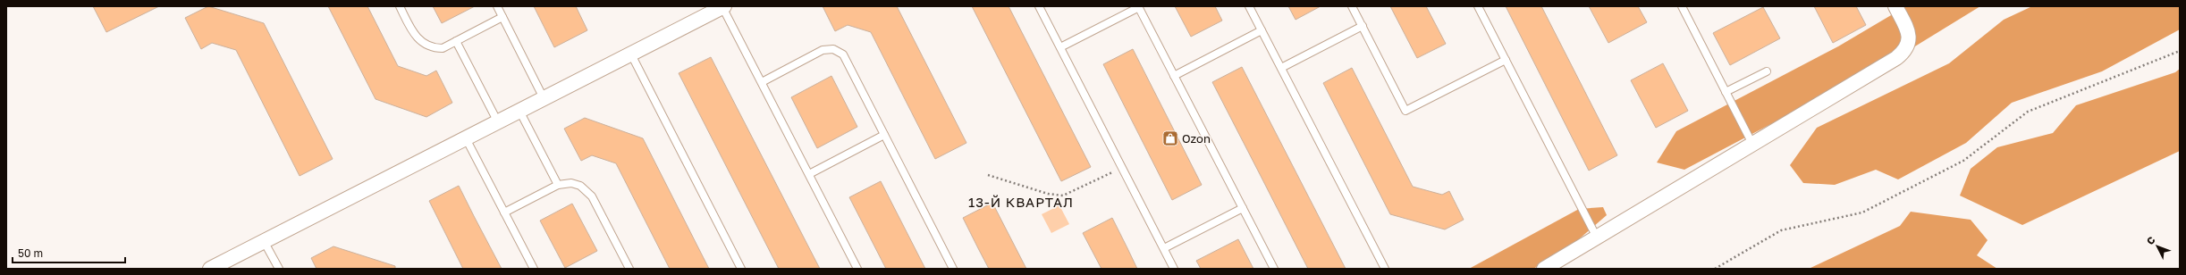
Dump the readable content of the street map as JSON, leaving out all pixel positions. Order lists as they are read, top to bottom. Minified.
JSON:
{"districts":["13-Й КВАРТАЛ"],"places":{"shop":["Ozon"]},"scale_bar":"50 m","north":"top left"}
